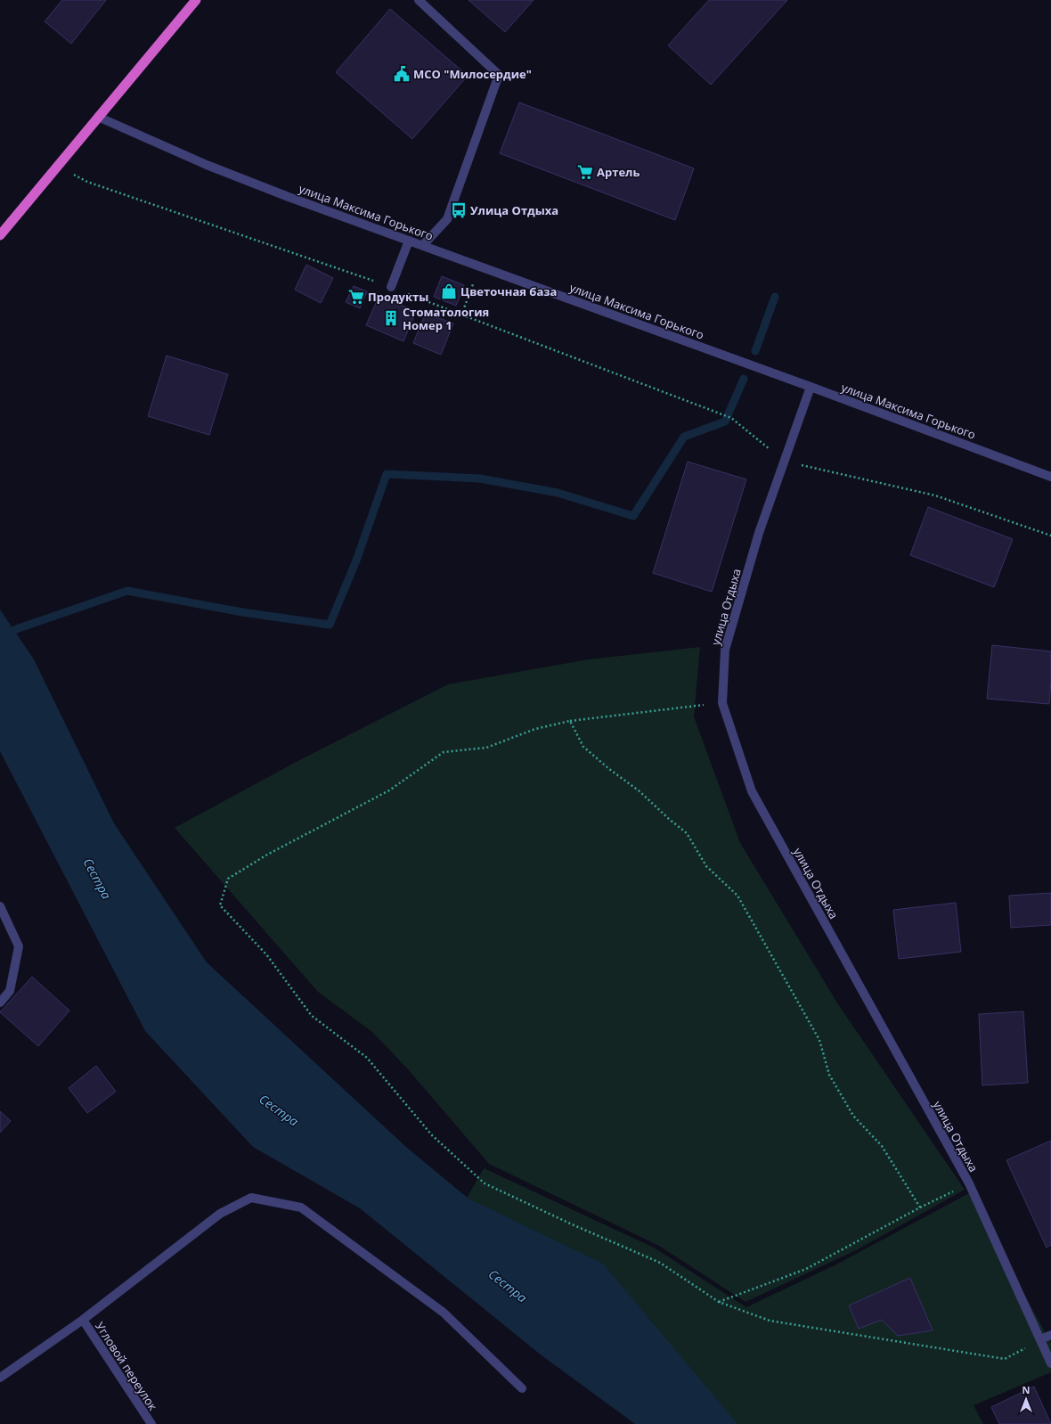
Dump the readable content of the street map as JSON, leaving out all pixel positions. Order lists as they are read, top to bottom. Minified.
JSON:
{"streets":{"street":["улица Максима Горького","улица Отдыха","Угловой переулок"]},"crossings":[["улица Максима Горького","улица Отдыха"]],"water":["Сестра"],"places":{"public building":["МСО \"Милосердие\""],"supermarket":["Артель","Продукты"],"bus stop":["Улица Отдыха"],"shop":["Цветочная база"],"building":["Стоматология Номер 1"]},"north":"top"}
